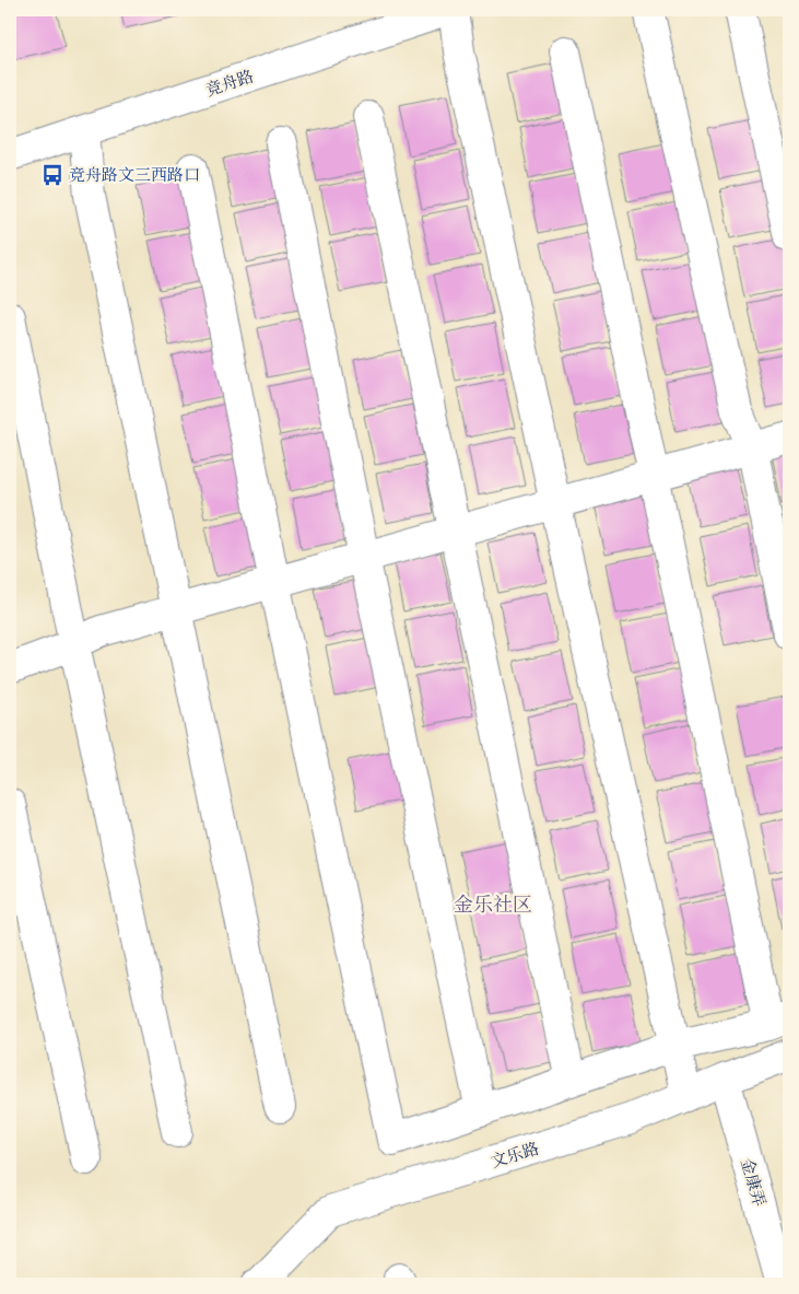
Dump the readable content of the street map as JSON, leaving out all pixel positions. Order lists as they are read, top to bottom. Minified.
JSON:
{"streets":{"street":["竞舟路","文乐路","金康弄"]},"crossings":[["文乐路","金康弄"]],"districts":["金乐社区"],"places":{"bus stop":["竞舟路文三西路口"]}}
